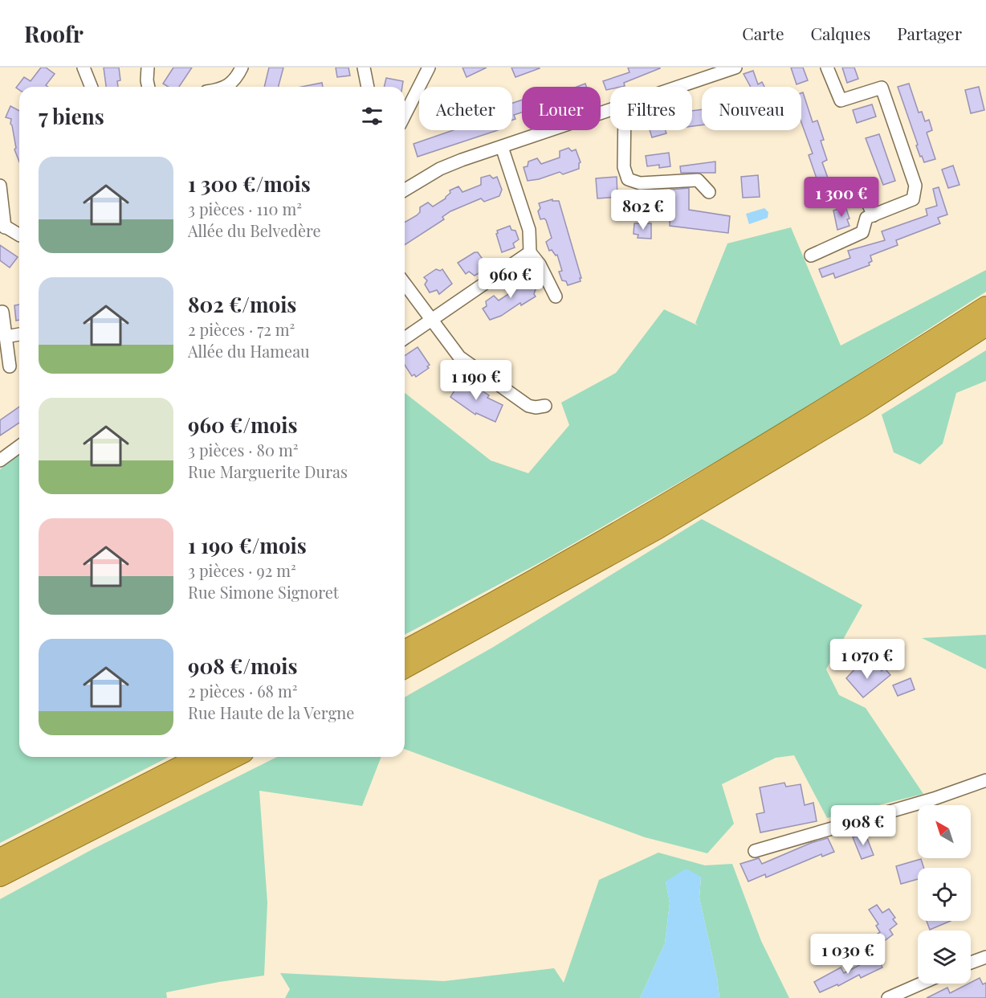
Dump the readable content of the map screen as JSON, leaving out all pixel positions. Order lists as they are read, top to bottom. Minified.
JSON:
{"north":"top left","page":{"header":"Roofr","nav":["Carte","Calques","Partager"],"chip":["Acheter","Louer","Filtres","Nouveau"],"heading":"7 biens","list":[{"name":"1 300 €/mois","note":"3 pièces · 110 m² · Allée du Belvedère"},{"name":"802 €/mois","note":"2 pièces · 72 m² · Allée du Hameau"},{"name":"960 €/mois","note":"3 pièces · 80 m² · Rue Marguerite Duras"},{"name":"1 190 €/mois","note":"3 pièces · 92 m² · Rue Simone Signoret"},{"name":"908 €/mois","note":"2 pièces · 68 m² · Rue Haute de la Vergne"}],"price":["1 300 €","802 €","960 €","1 190 €","1 070 €","908 €","1 030 €"]}}
